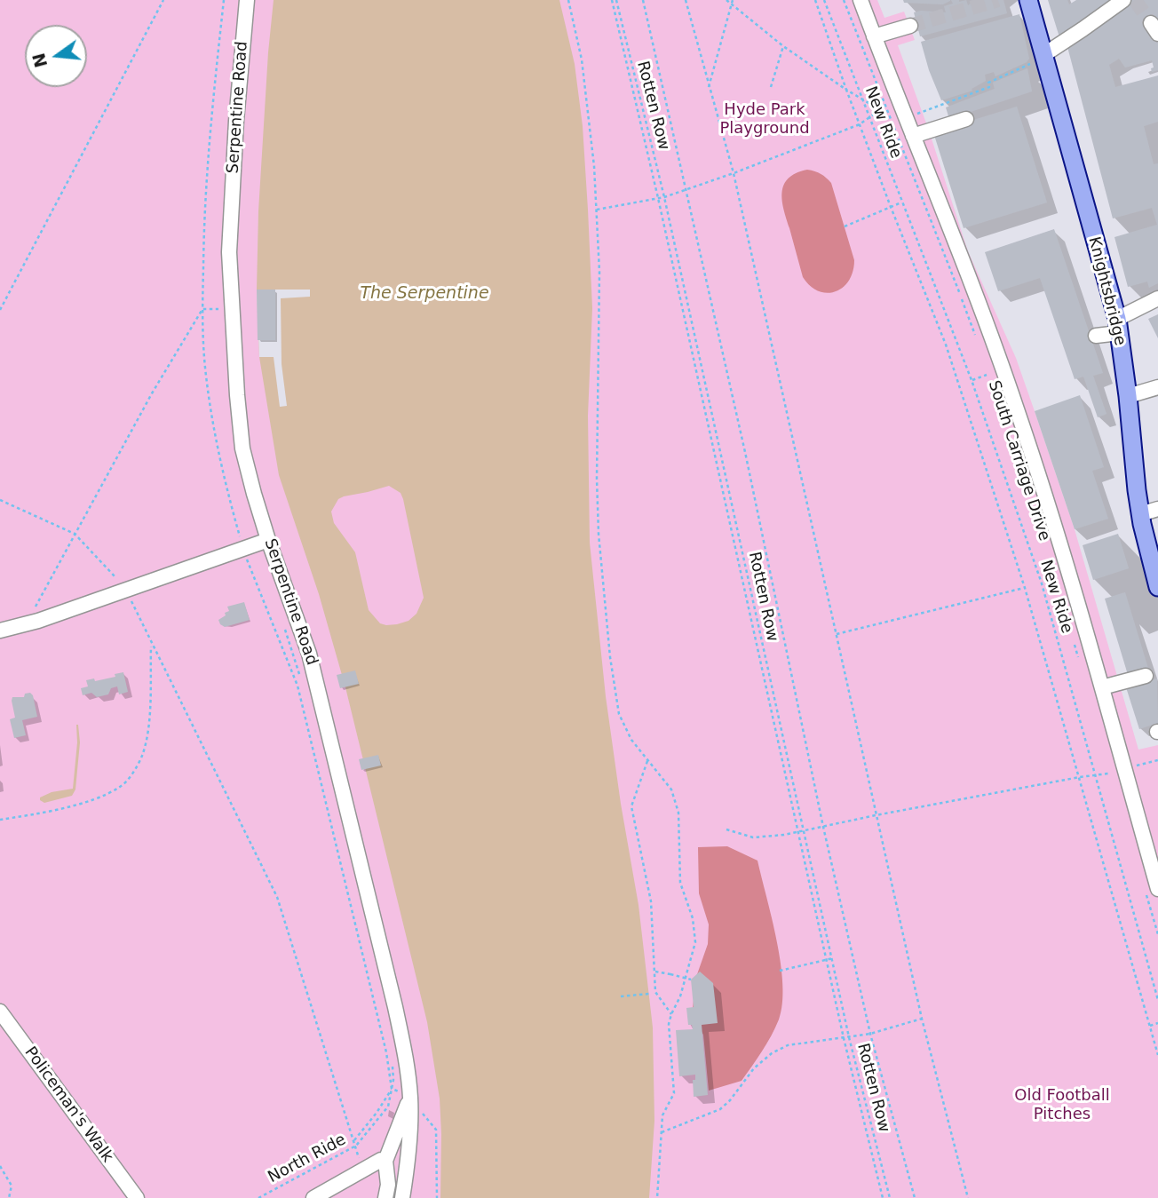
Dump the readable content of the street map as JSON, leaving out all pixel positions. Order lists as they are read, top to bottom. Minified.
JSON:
{"streets":{"main road":["Knightsbridge"],"street":["Serpentine Road","South Carriage Drive","Policeman's Walk"],"path":["Rotten Row","New Ride","North Ride"]},"water":["The Serpentine"],"parks":["Hyde Park Playground","Old Football Pitches"],"north":"left"}
